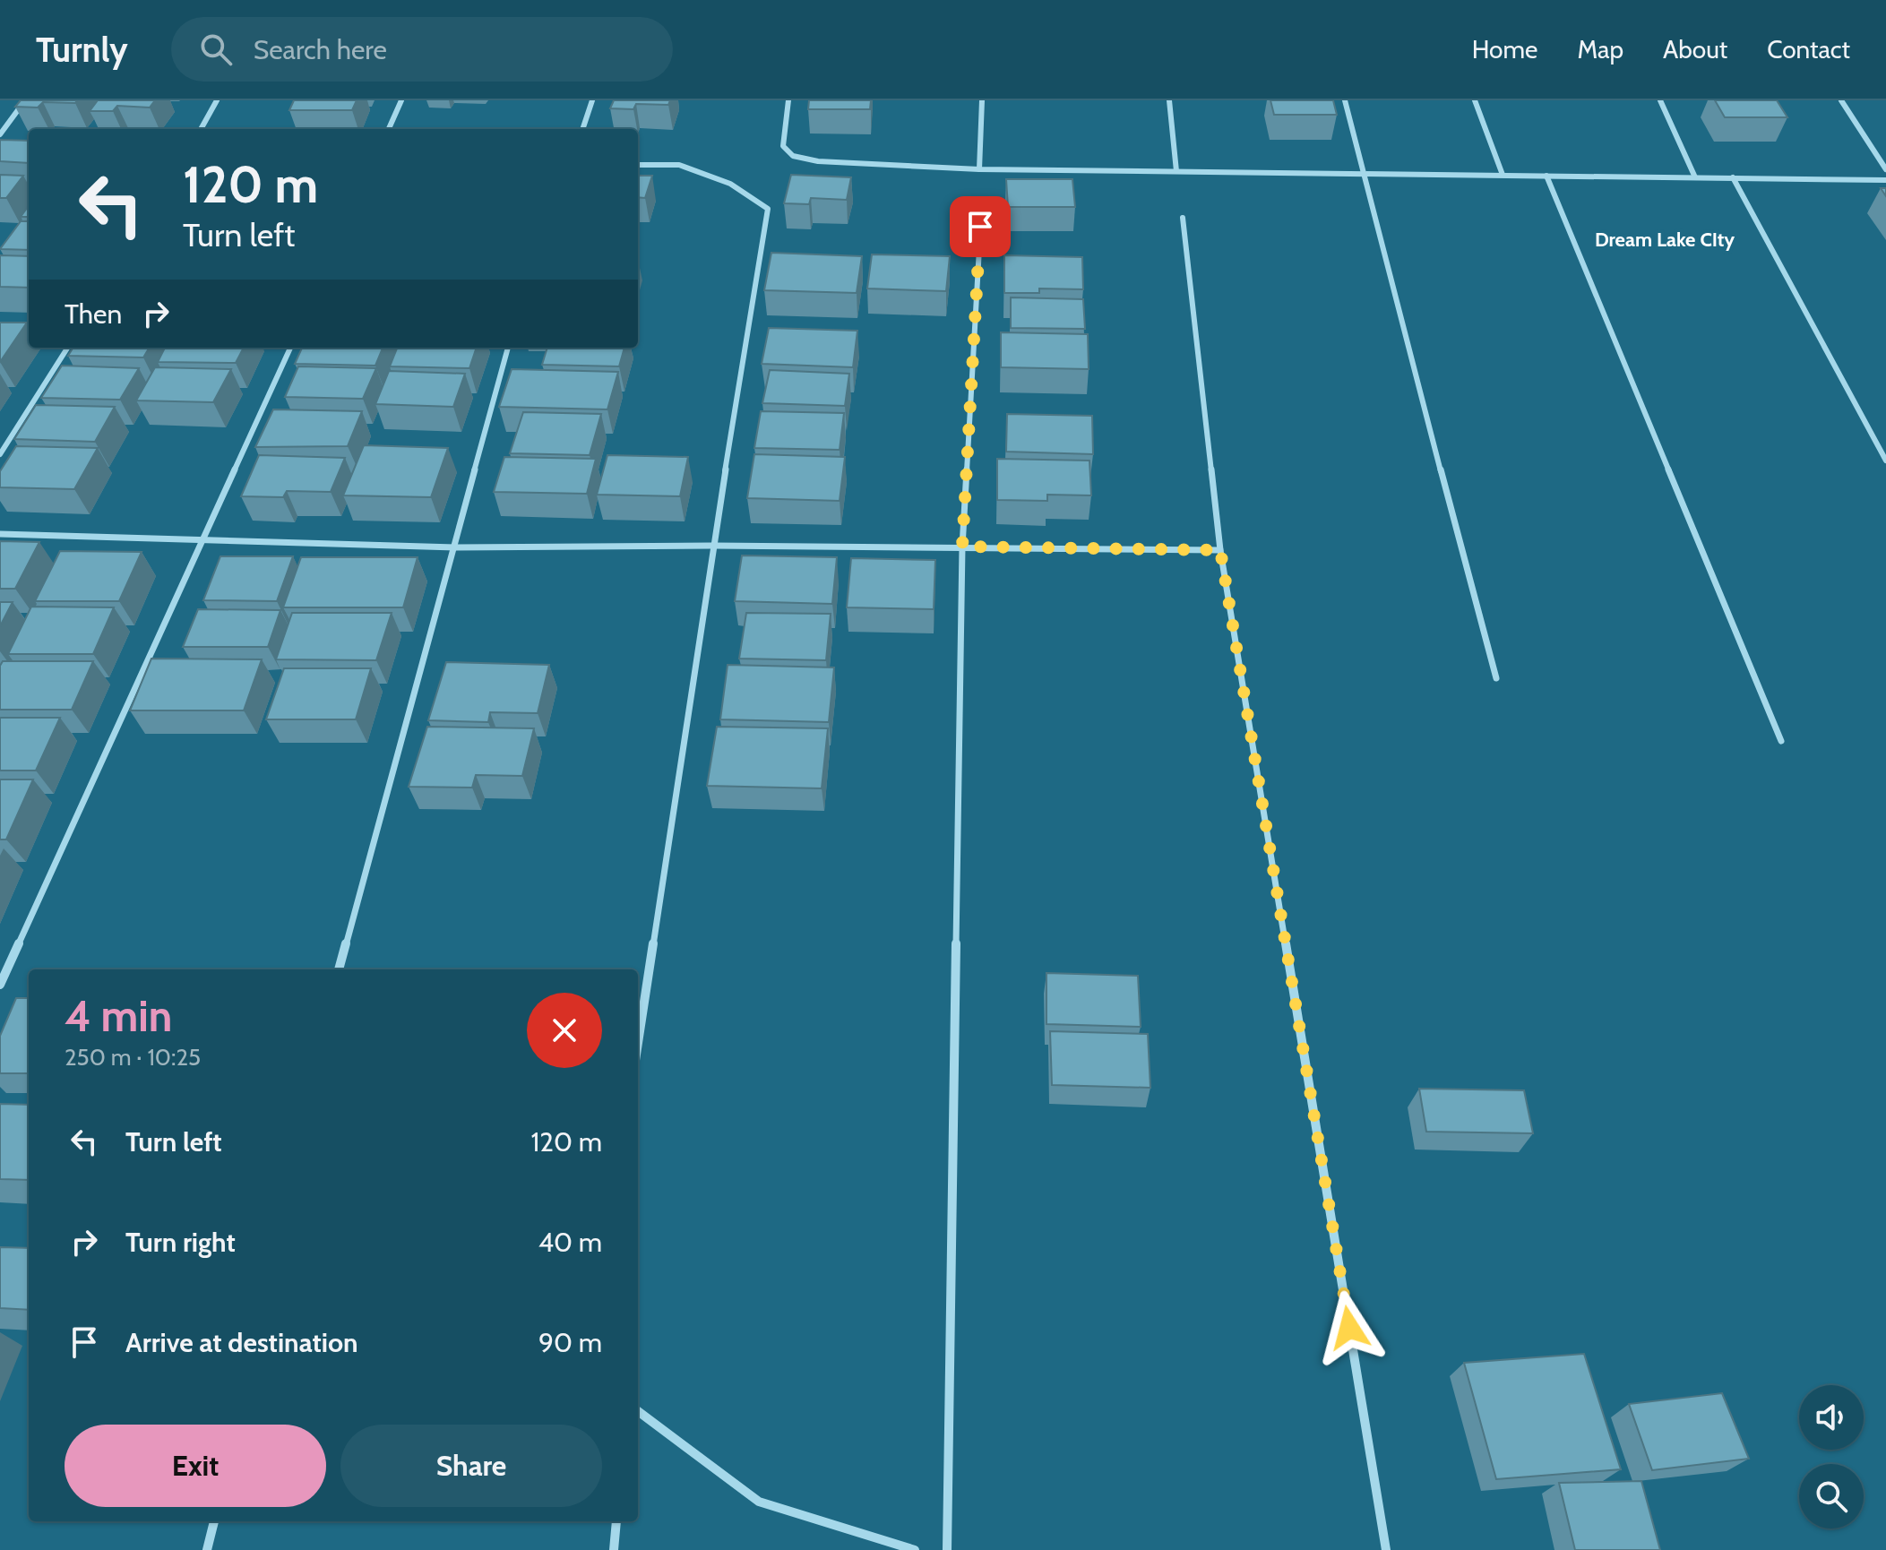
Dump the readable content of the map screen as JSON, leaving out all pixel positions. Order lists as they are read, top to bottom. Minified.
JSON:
{"districts":["Dream Lake CIty"],"page":{"header":"Turnly","search":"Search here","nav":["Home","Map","About","Contact"],"turn":["120 m","Turn left"],"then":"Then","heading":["4 min","250 m · 10:25"],"list":[{"name":"Turn left","value":"120 m"},{"name":"Turn right","value":"40 m"},{"name":"Arrive at destination","value":"90 m"}],"buttons":["Exit","Share"]}}
